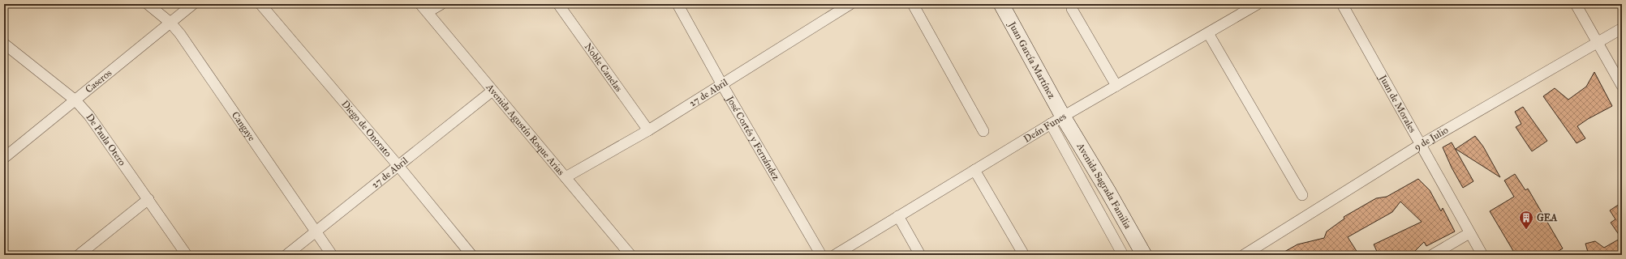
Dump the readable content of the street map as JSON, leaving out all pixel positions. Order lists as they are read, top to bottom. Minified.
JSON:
{"streets":{"main road":["Juan García Martínez","Avenida Sagrada Familia"],"street":["Noble Canelas","Caseros","27 de Abril","Juan de Morales","Cangaye","Deán Funes","Diego de Onorato","Avenida Agustín Roque Arias","José Cortés y Fernández","9 de Julio","De Paula Otero"]},"crossings":[["Juan García Martínez","Deán Funes"],["Juan García Martínez","Avenida Sagrada Familia"],["Noble Canelas","27 de Abril"],["Caseros","Cangaye"],["Caseros","De Paula Otero"],["27 de Abril","Cangaye"],["27 de Abril","Diego de Onorato"],["27 de Abril","Avenida Agustín Roque Arias"],["27 de Abril","José Cortés y Fernández"],["Juan de Morales","9 de Julio"],["Deán Funes","Avenida Sagrada Familia"]],"places":{"building":["GEA"]}}
